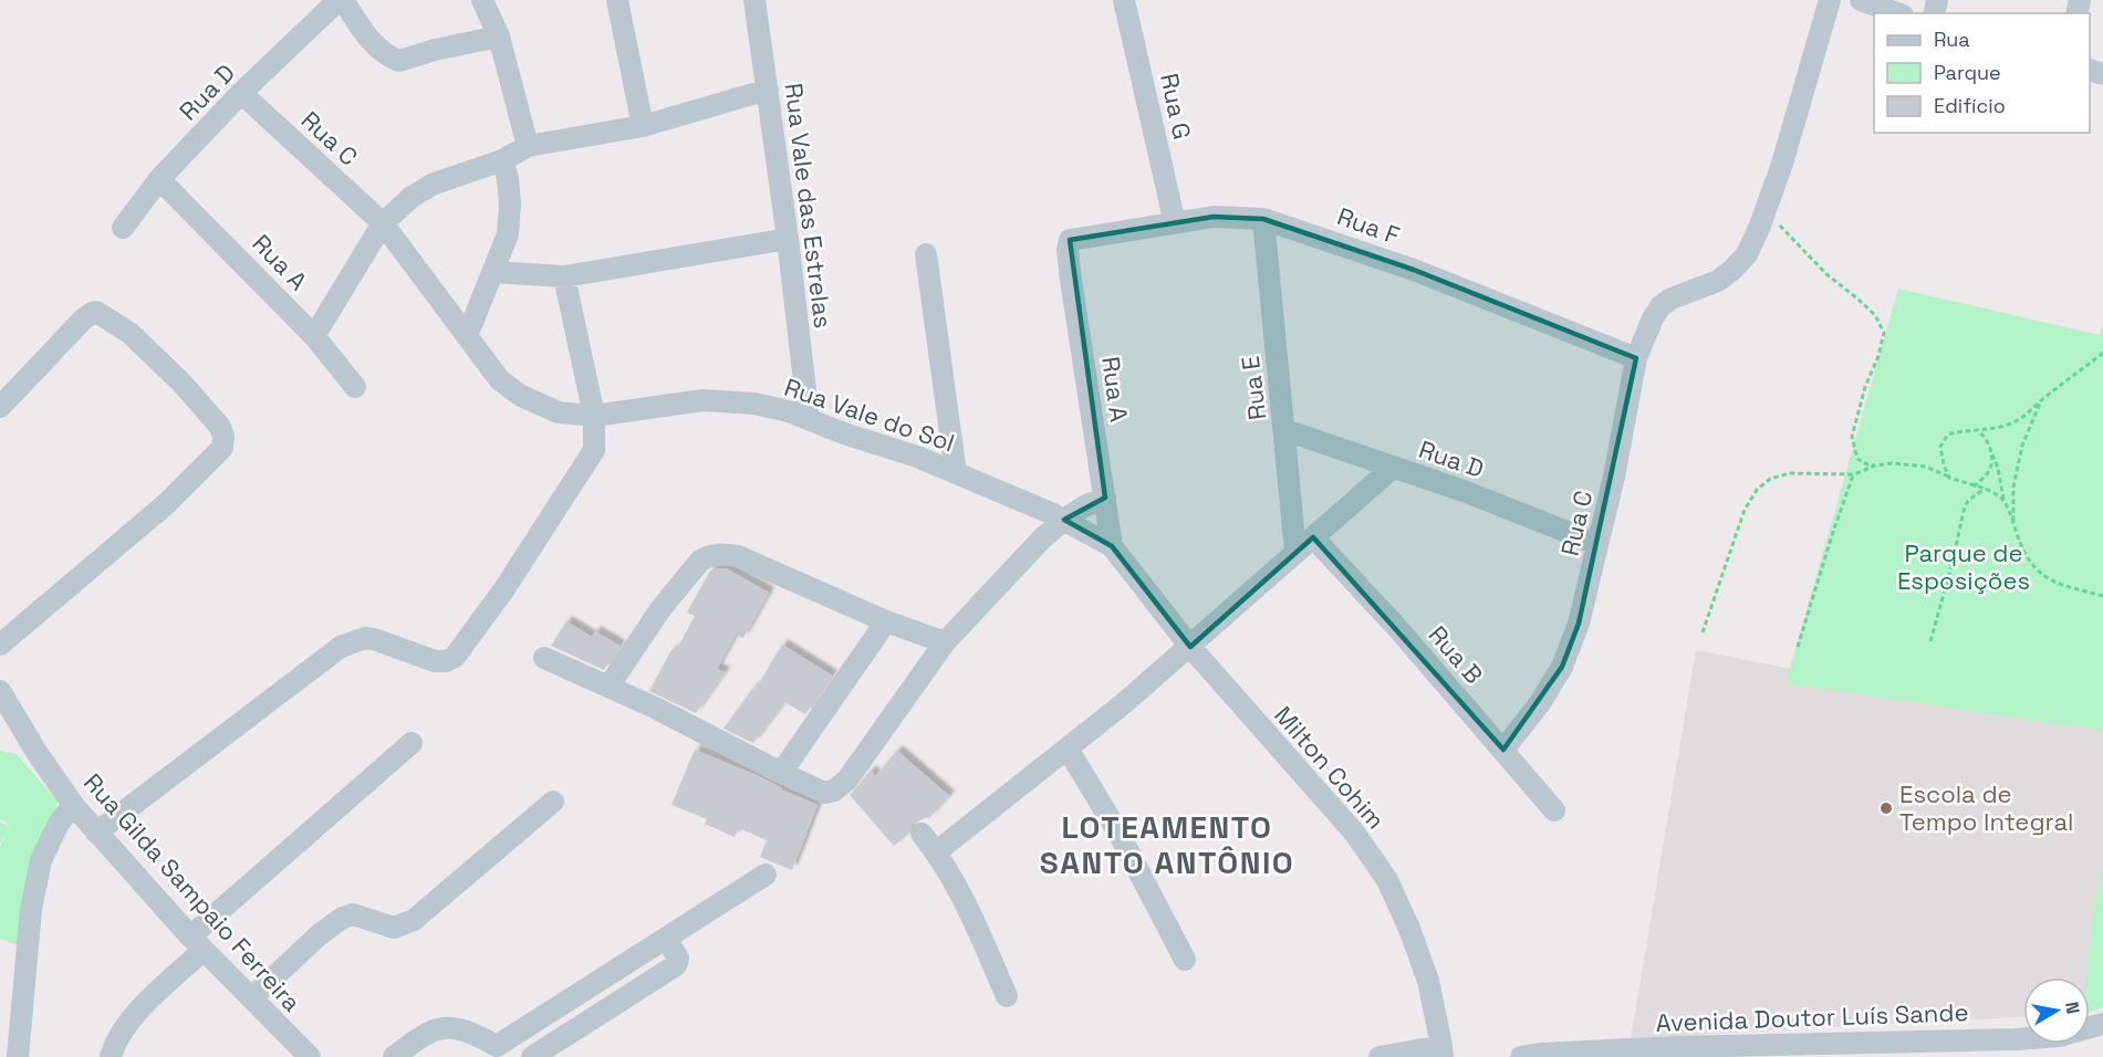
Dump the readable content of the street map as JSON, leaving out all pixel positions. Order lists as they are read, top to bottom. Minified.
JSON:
{"streets":{"street":["Rua D","Rua G","Rua C","Rua Vale das Estrelas","Rua F","Rua A","Rua E","Rua Vale do Sol","Rua B","Milton Cohim","Rua Gilda Sampaio Ferreira","Avenida Doutor Luís Sande"]},"crossings":[["Rua D","Rua C"],["Rua D","Rua A"],["Rua D","Rua E"],["Rua G","Rua F"],["Rua C","Rua F"],["Rua C","Rua Vale do Sol"],["Rua C","Rua B"],["Rua Vale das Estrelas","Rua Vale do Sol"],["Rua F","Rua A"],["Rua F","Rua E"],["Rua A","Rua Vale do Sol"],["Rua A","Milton Cohim"],["Rua Vale do Sol","Milton Cohim"]],"districts":["LOTEAMENTO SANTO ANTÔNIO"],"parks":["Parque de Esposições"],"places":["Escola de Tempo Integral"],"legend":["Rua","Parque","Edifício"],"north":"right"}
